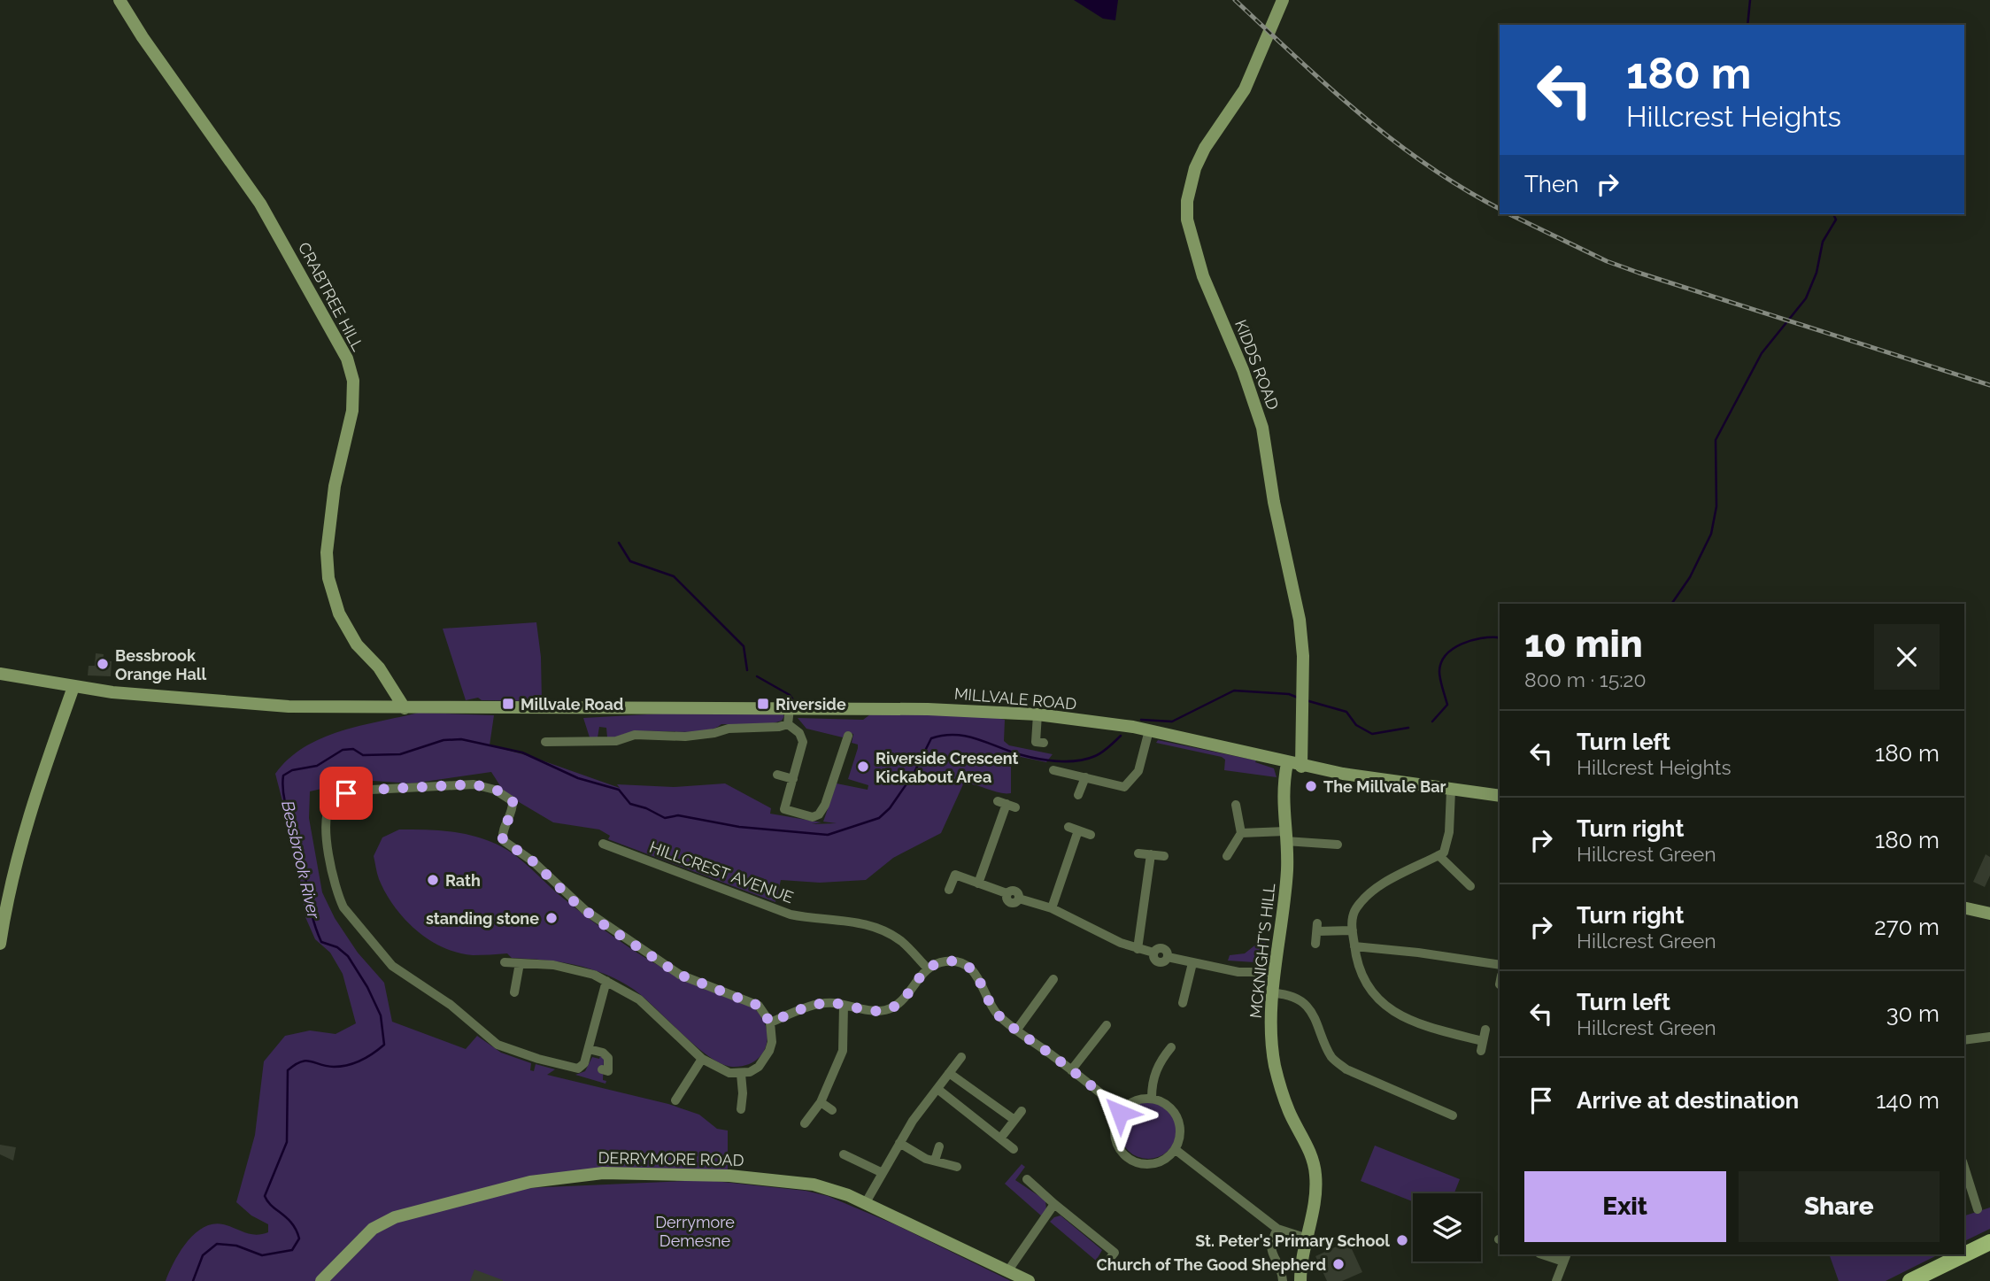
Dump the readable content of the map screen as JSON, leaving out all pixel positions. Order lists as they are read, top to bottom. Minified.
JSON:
{"streets":{"main road":["CRABTREE HILL","KIDDS ROAD","MILLVALE ROAD","MCKNIGHT'S HILL","DERRYMORE ROAD"],"street":["HILLCREST AVENUE"]},"crossings":[["CRABTREE HILL","MILLVALE ROAD"],["KIDDS ROAD","MILLVALE ROAD"],["MILLVALE ROAD","MCKNIGHT'S HILL"]],"water":["Bessbrook River"],"parks":["Derrymore Demesne"],"places":{"other":["Bessbrook Orange Hall","Riverside Crescent Kickabout Area","The Millvale Bar","Rath","standing stone","St. Peter's Primary School","Church of The Good Shepherd"],"transit":["Millvale Road","Riverside"]},"page":{"turn":["180 m","Hillcrest Heights"],"then":"Then","heading":["10 min","800 m · 15:20"],"list":[{"name":"Turn left","note":"Hillcrest Heights","value":"180 m"},{"name":"Turn right","note":"Hillcrest Green","value":"180 m"},{"name":"Turn right","note":"Hillcrest Green","value":"270 m"},{"name":"Turn left","note":"Hillcrest Green","value":"30 m"},{"name":"Arrive at destination","value":"140 m"}],"buttons":["Exit","Share"]}}
